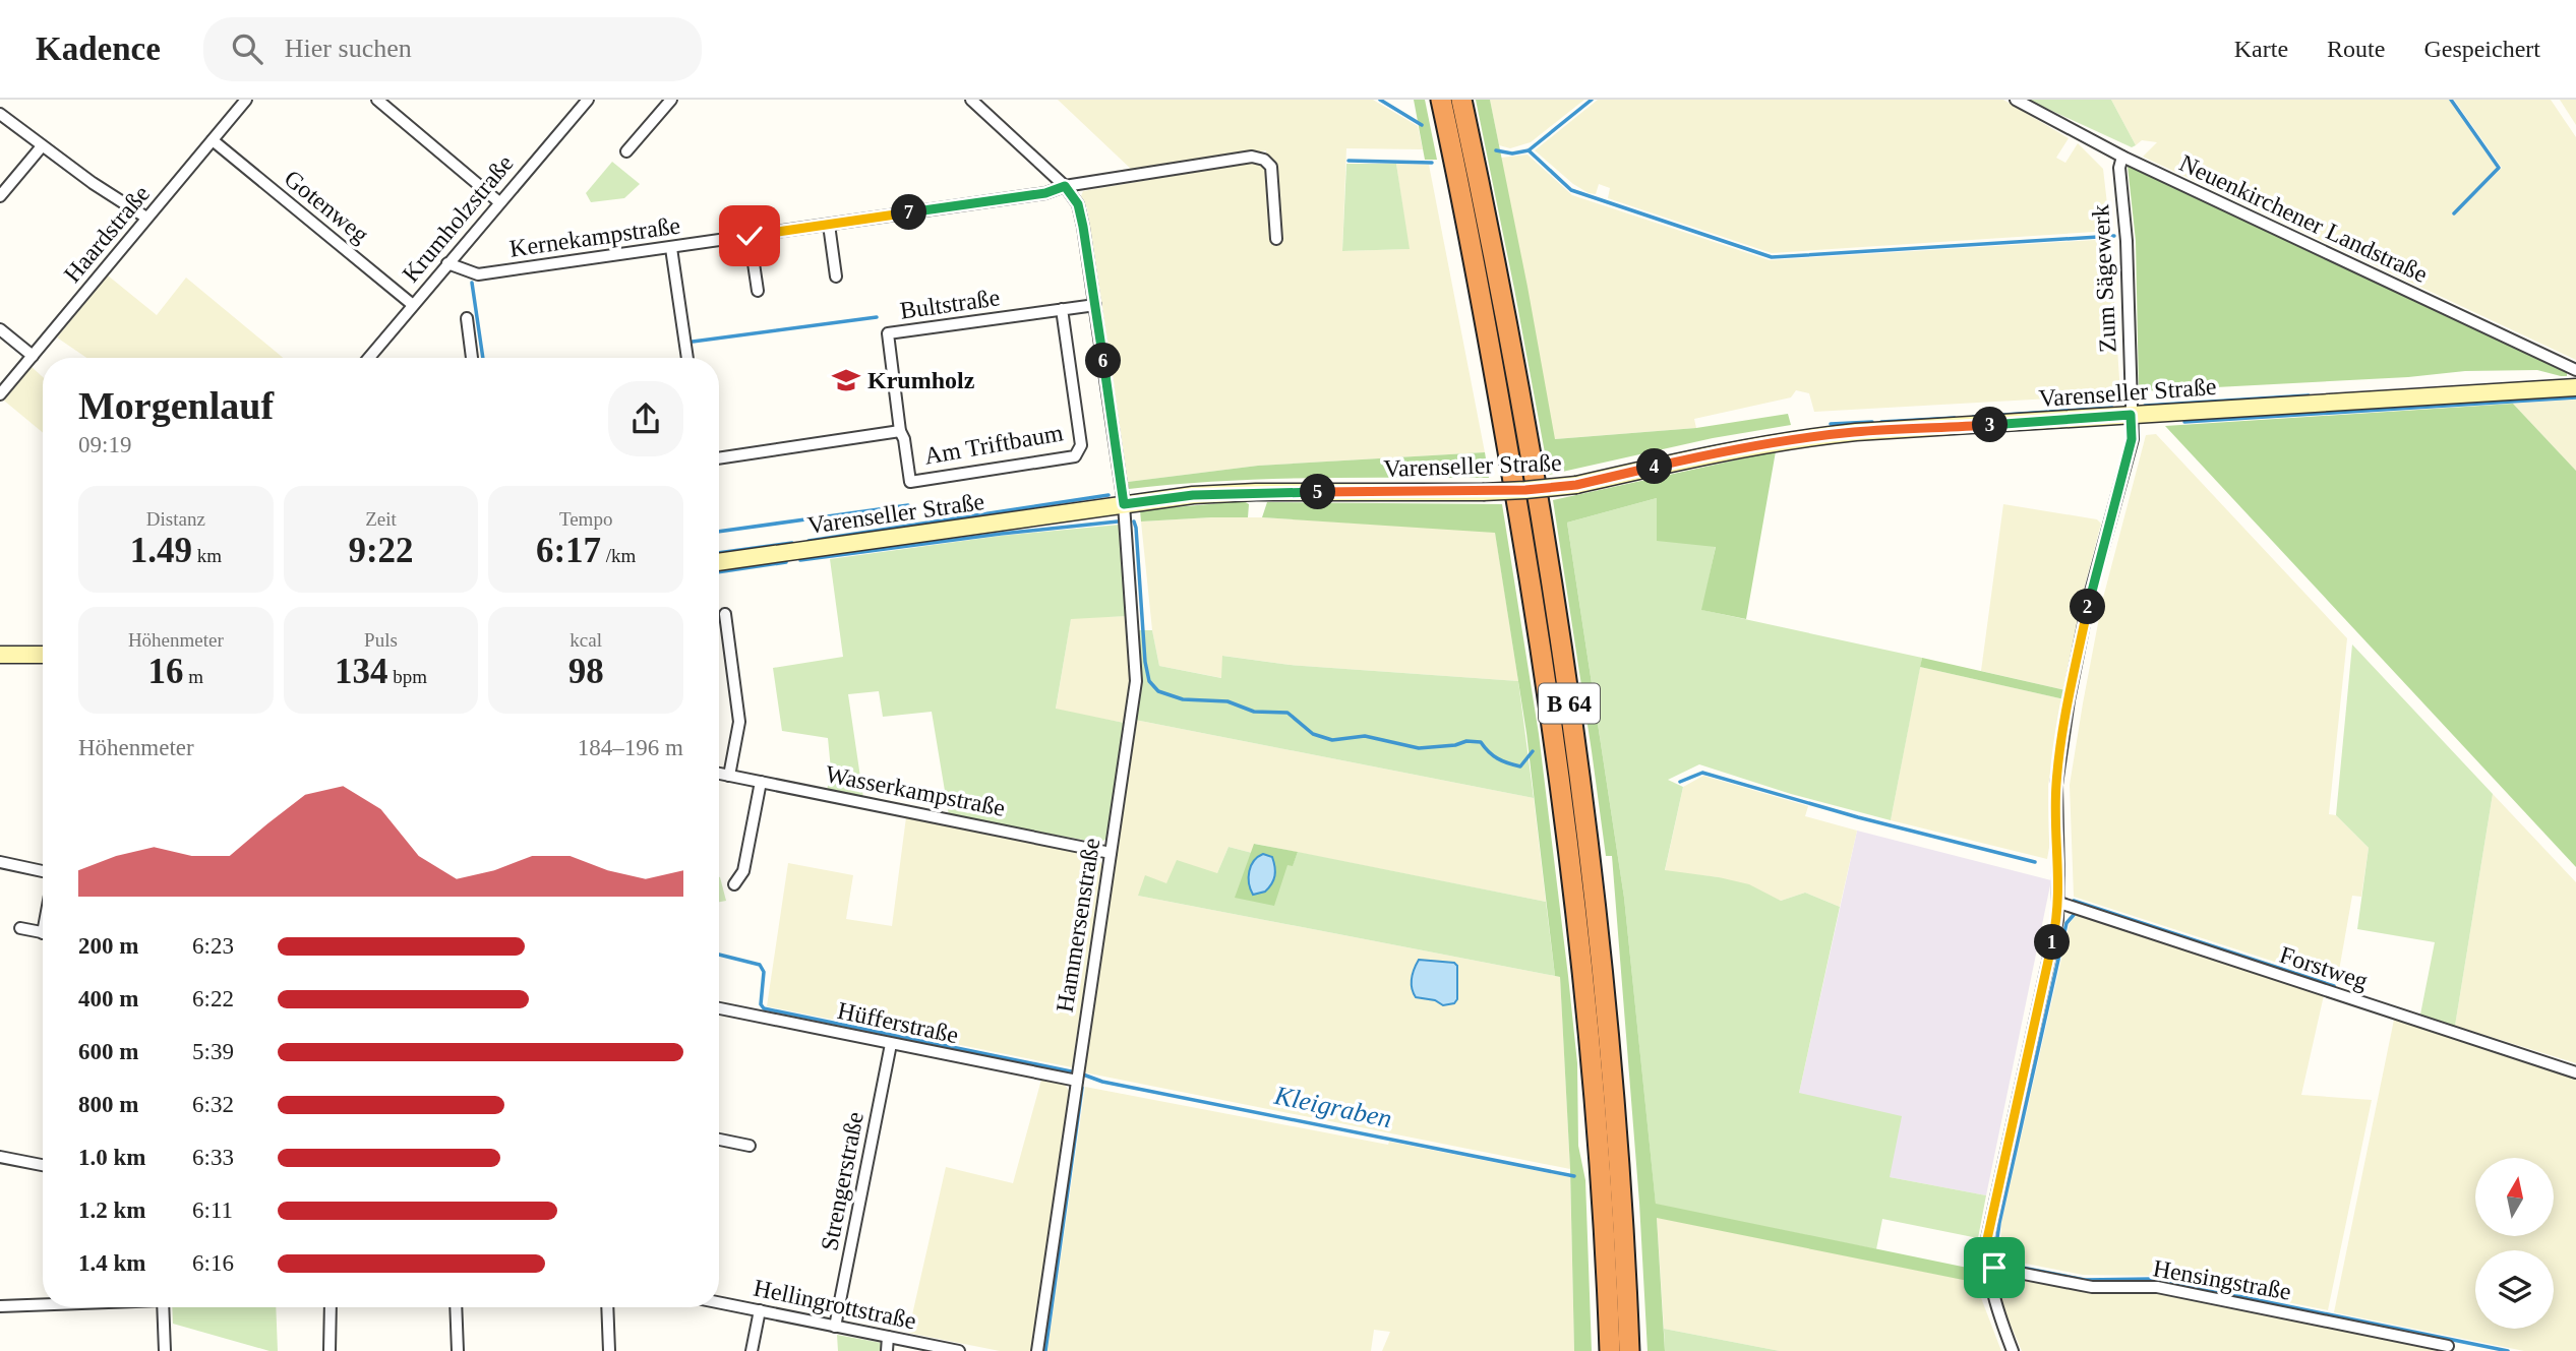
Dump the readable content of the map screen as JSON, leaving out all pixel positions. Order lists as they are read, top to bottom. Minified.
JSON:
{"streets":{"highway":["B 64"],"main road":["Varenseller Straße"],"street":["Gotenweg","Krumholzstraße","Neuenkirchener Landstraße","Haardstraße","Kernekampstraße","Zum Sägewerk","Bultstraße","Am Triftbaum","Wasserkampstraße","Hammersenstraße","Forstweg","Hüfferstraße","Strengerstraße","Hensingstraße","Hellingrottstraße"]},"crossings":[["Gotenweg","Krumholzstraße"],["Gotenweg","Haardstraße"],["Krumholzstraße","Kernekampstraße"],["Neuenkirchener Landstraße","Zum Sägewerk"],["Kernekampstraße","Hammersenstraße"],["Zum Sägewerk","Varenseller Straße"],["Zum Sägewerk","Forstweg"],["Zum Sägewerk","Hensingstraße"],["Bultstraße","Am Triftbaum"],["Bultstraße","Hammersenstraße"],["Varenseller Straße","Hammersenstraße"],["Wasserkampstraße","Hammersenstraße"],["Hammersenstraße","Hüfferstraße"],["Hüfferstraße","Strengerstraße"],["Strengerstraße","Hellingrottstraße"]],"water":["Kleigraben"],"places":{"school or university":["Krumholz"]},"north":"top","page":{"header":"Kadence","search":"Hier suchen","nav":["Karte","Route","Gespeichert"],"pins":["7","6","3","4","5","2","1"],"heading":["Morgenlauf","09:19"],"stats":[["Distanz","1.49 km"],["Zeit","9:22"],["Tempo","6:17 /km"],["Höhenmeter","16 m"],["Puls","134 bpm"],["kcal","98"]],"chart":["Höhenmeter","184–196 m"],"list":[{"name":"200 m","note":"6:23"},{"name":"400 m","note":"6:22"},{"name":"600 m","note":"5:39"},{"name":"800 m","note":"6:32"},{"name":"1.0 km","note":"6:33"},{"name":"1.2 km","note":"6:11"},{"name":"1.4 km","note":"6:16"}]}}
